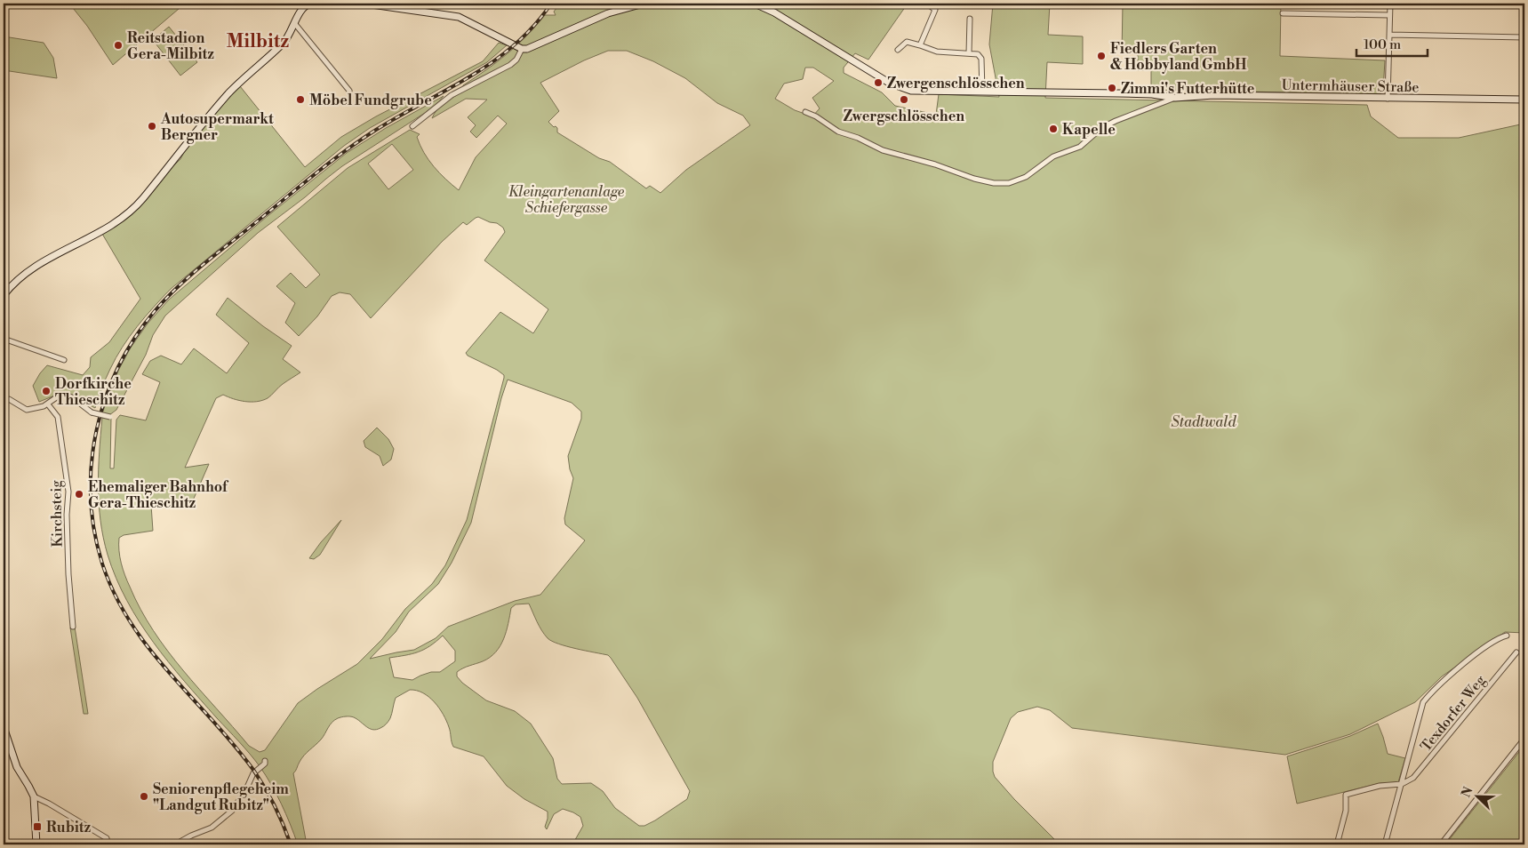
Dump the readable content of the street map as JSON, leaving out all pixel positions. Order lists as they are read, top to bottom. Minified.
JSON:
{"streets":{"main road":["Untermhäuser Straße"],"street":["Kirchsteig","Texdorfer Weg"]},"districts":["Milbitz"],"parks":["Kleingartenanlage Schiefergasse","Stadtwald"],"places":{"other":["Reitstadion Gera-Milbitz","Fiedlers Garten & Hobbyland GmbH","Zwergenschlösschen","Zimmi's Futterhütte","Möbel Fundgrube","Zwergschlösschen","Autosupermarkt Bergner","Kapelle","Dorfkirche Thieschitz","Ehemaliger Bahnhof Gera-Thieschitz","Seniorenpflegeheim \"Landgut Rubitz\""],"transit":["Rubitz"]},"scale_bar":"100 m","north":"top left"}
